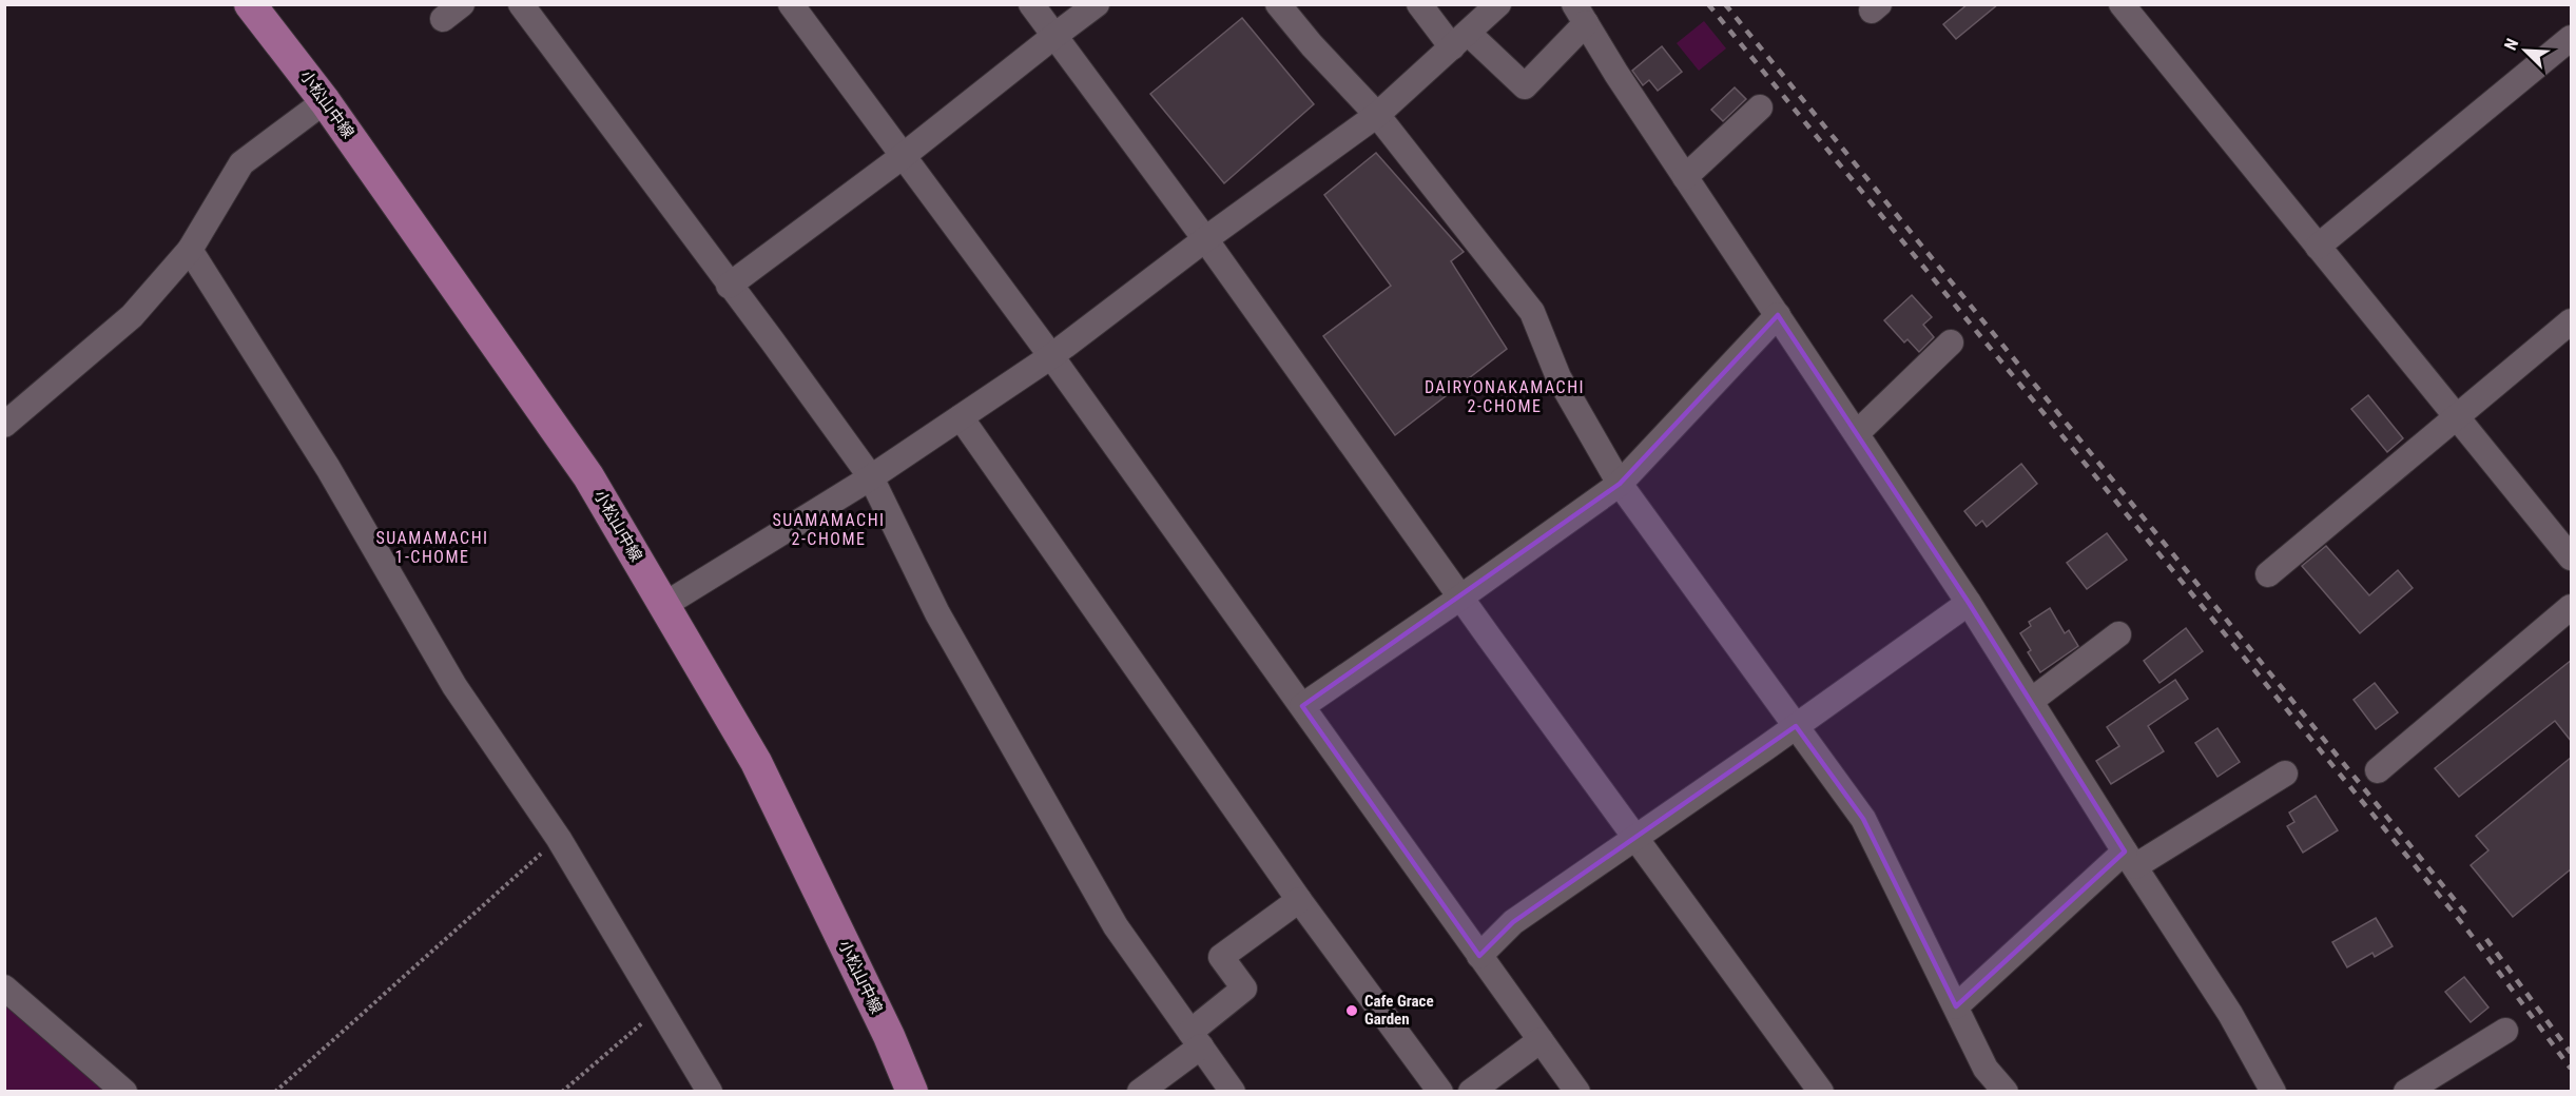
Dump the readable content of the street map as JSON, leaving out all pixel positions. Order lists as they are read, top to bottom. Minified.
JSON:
{"streets":{"main road":["小松山中線"]},"districts":["DAIRYONAKAMACHI 2-CHOME","SUAMAMACHI 2-CHOME","SUAMAMACHI 1-CHOME"],"places":["Cafe Grace Garden"],"north":"top left"}
